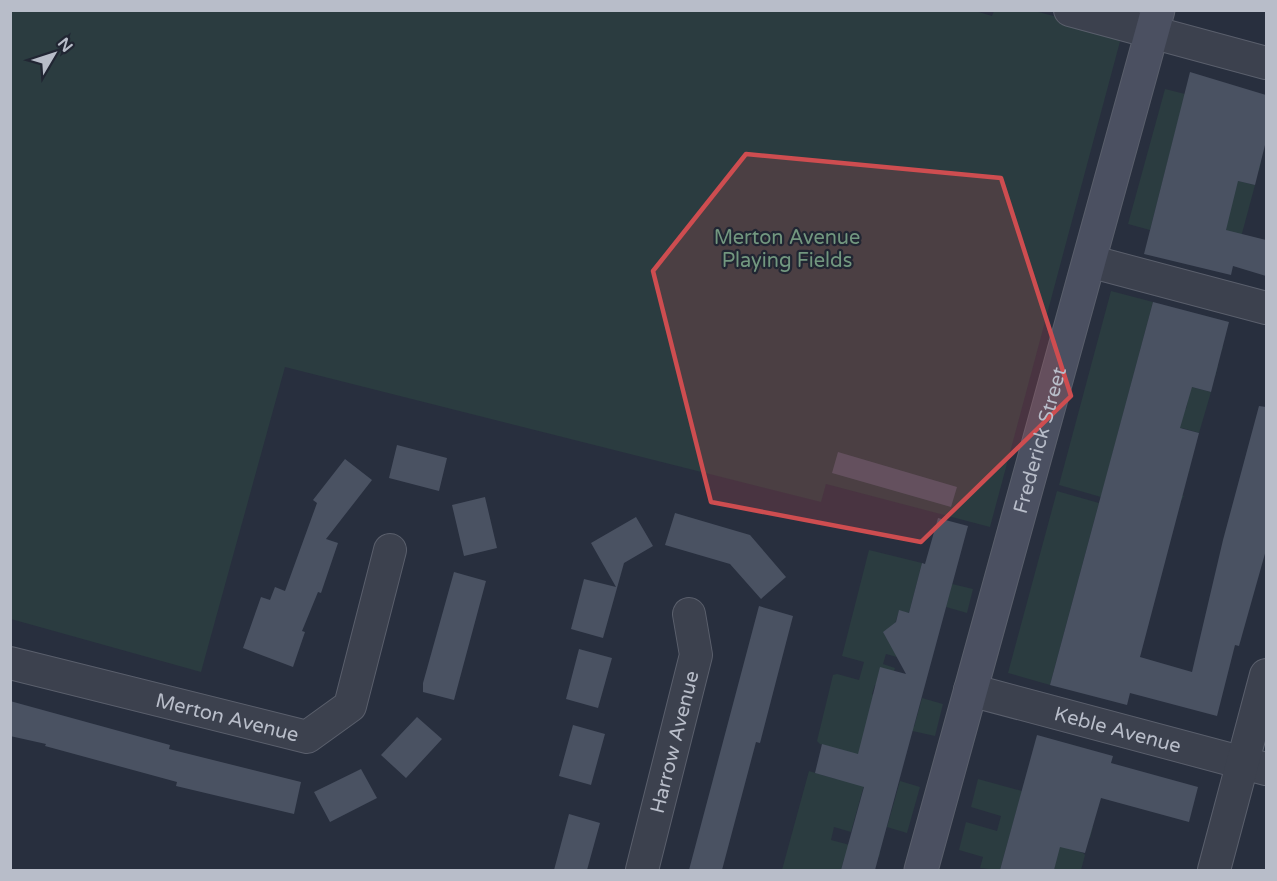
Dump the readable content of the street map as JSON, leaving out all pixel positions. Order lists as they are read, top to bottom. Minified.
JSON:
{"streets":{"main road":["Frederick Street"],"street":["Merton Avenue","Keble Avenue","Harrow Avenue"]},"crossings":[["Frederick Street","Keble Avenue"]],"parks":["Merton Avenue Playing Fields"],"north":"top right"}
